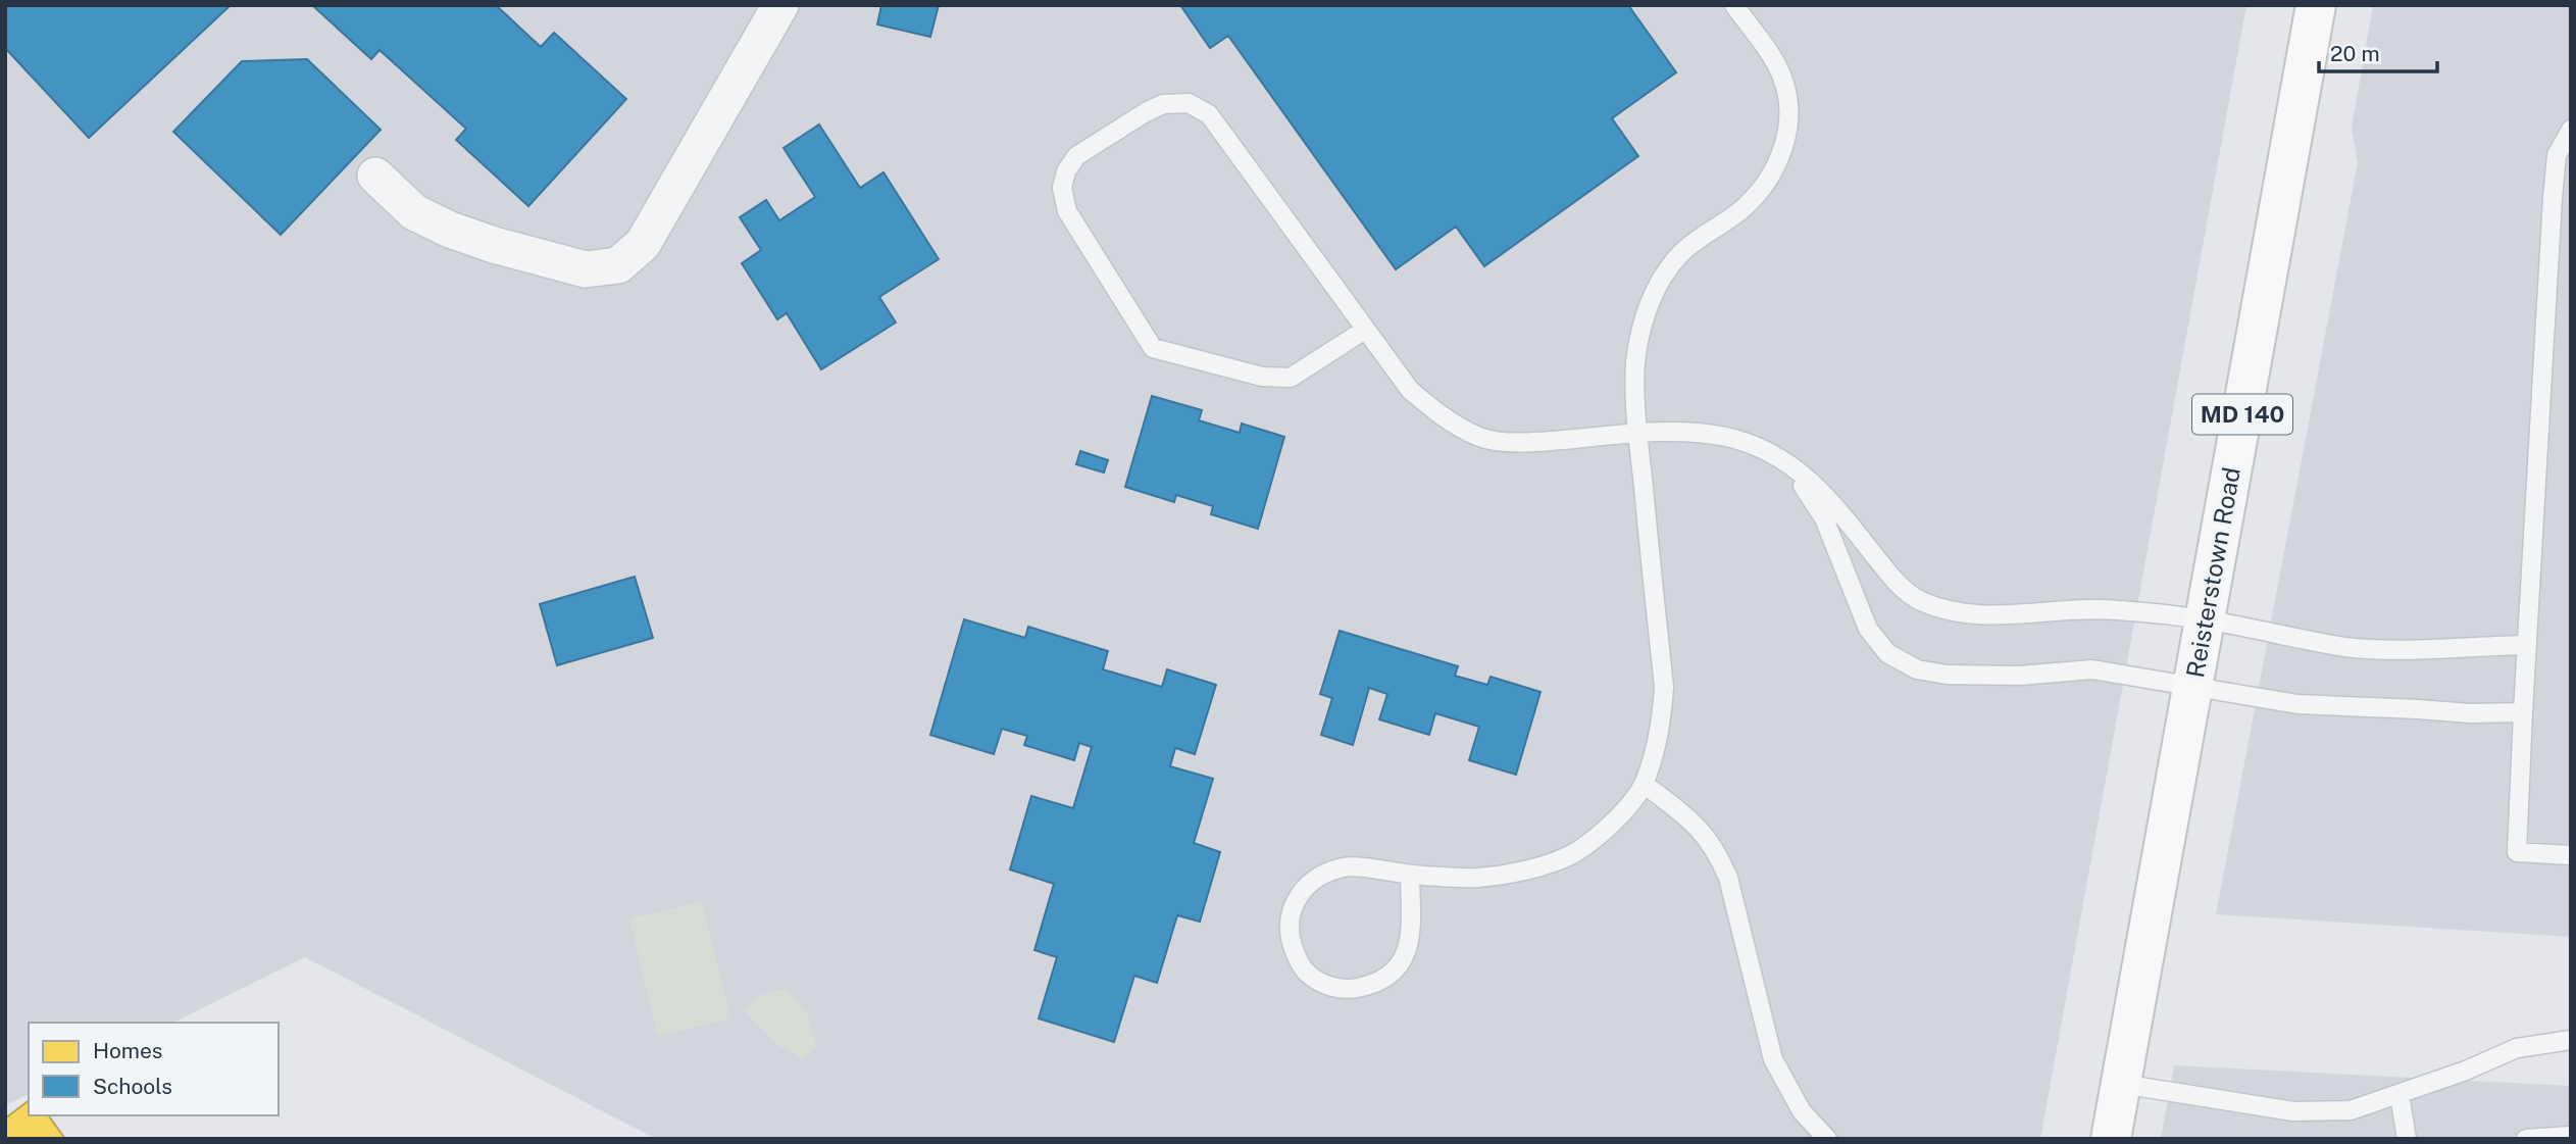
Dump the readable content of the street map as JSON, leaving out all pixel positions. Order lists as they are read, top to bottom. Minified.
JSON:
{"streets":{"main road":["MD 140","Reisterstown Road"]},"legend":["Homes","Schools"],"scale_bar":"20 m"}
